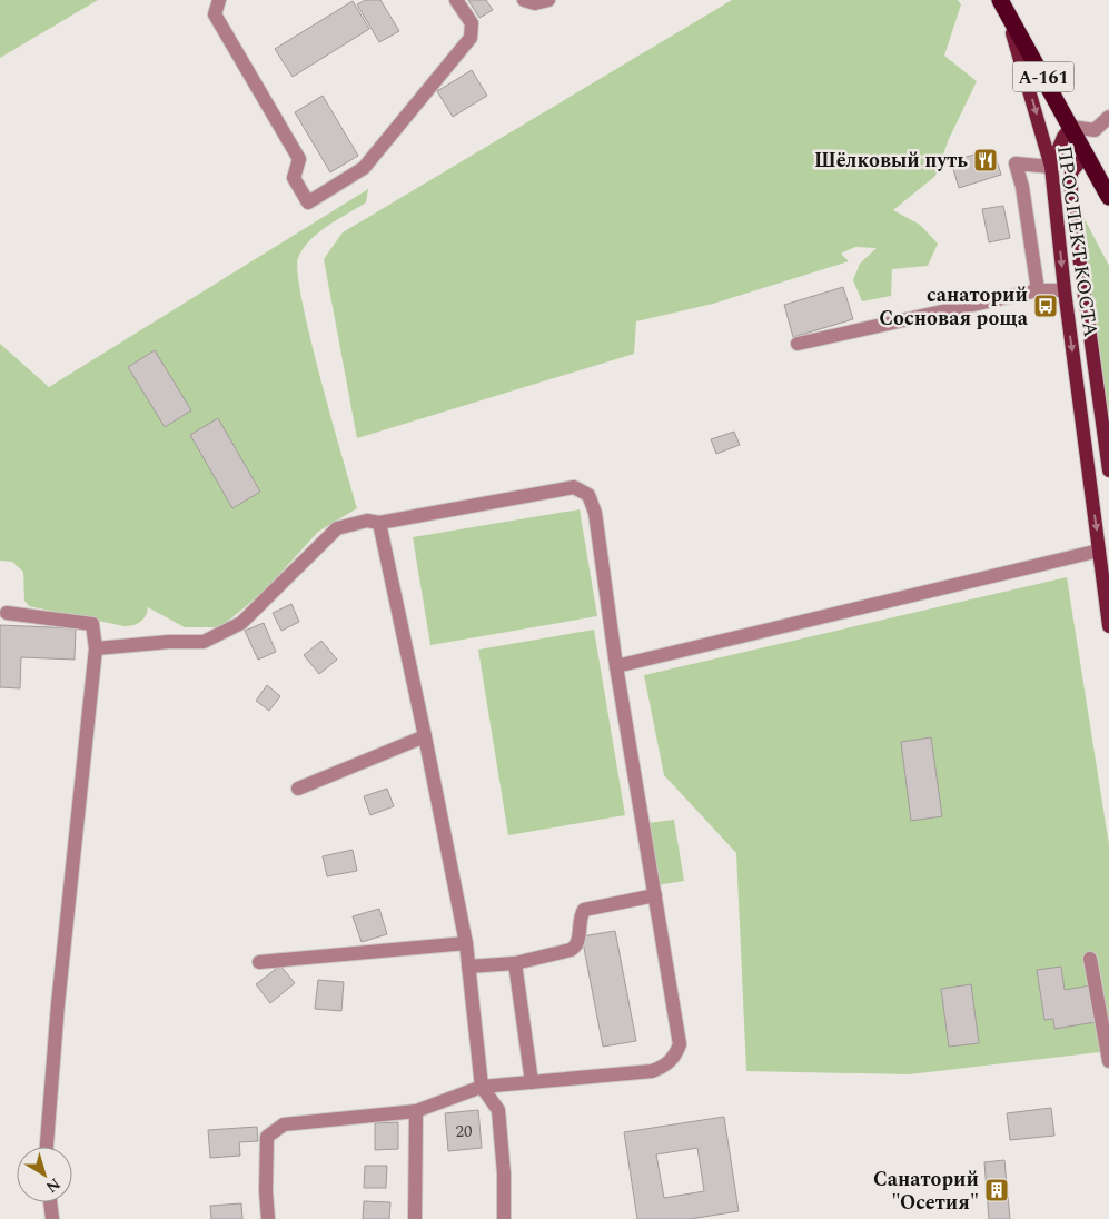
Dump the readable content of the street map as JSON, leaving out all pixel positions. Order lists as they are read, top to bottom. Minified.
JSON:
{"streets":{"highway":["А-161"],"main road":["ПРОСПЕКТ КОСТА"]},"crossings":[["А-161","ПРОСПЕКТ КОСТА"]],"places":{"restaurant":["Шёлковый путь"],"bus stop":["санаторий Сосновая роща"],"building":["Санаторий \"Осетия\""]},"house_numbers":["20"],"north":"bottom right"}
